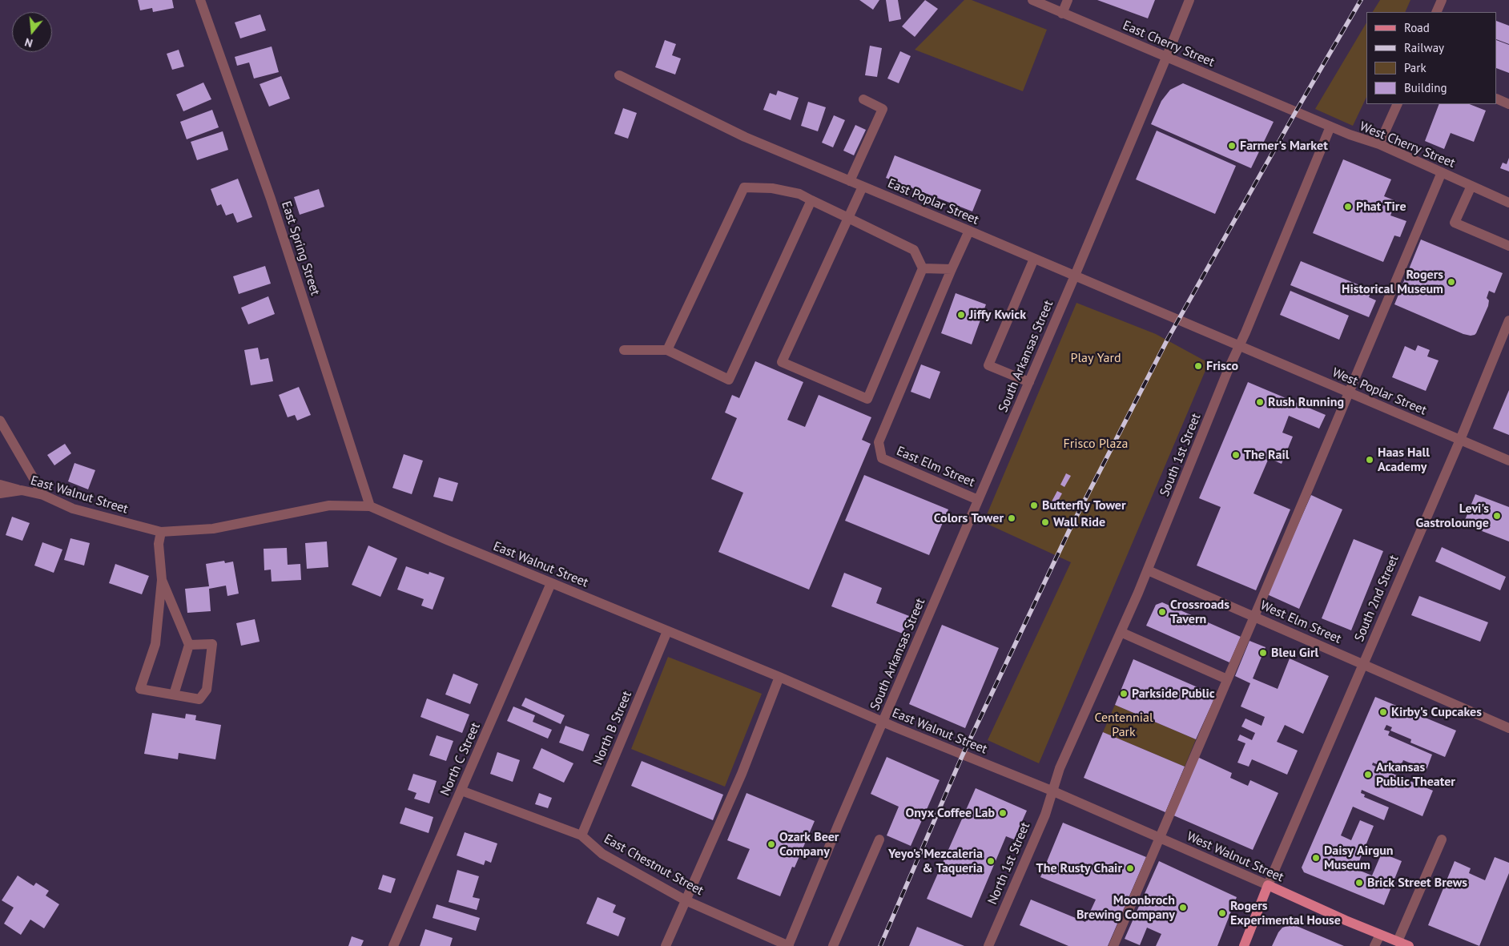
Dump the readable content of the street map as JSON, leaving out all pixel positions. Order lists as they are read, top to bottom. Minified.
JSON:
{"streets":{"main road":["West Walnut Street"],"street":["East Cherry Street","West Cherry Street","East Poplar Street","East Spring Street","South Arkansas Street","West Poplar Street","South 1st Street","East Elm Street","East Walnut Street","South 2nd Street","West Elm Street","North B Street","North C Street","North 1st Street","East Chestnut Street"]},"crossings":[["East Cherry Street","West Cherry Street"],["East Cherry Street","South Arkansas Street"],["West Cherry Street","South 1st Street"],["East Poplar Street","South Arkansas Street"],["East Poplar Street","West Poplar Street"],["East Poplar Street","South 1st Street"],["East Spring Street","East Walnut Street"],["South Arkansas Street","East Elm Street"],["South Arkansas Street","East Walnut Street"],["South Arkansas Street","East Chestnut Street"],["West Poplar Street","South 1st Street"],["West Poplar Street","South 2nd Street"],["South 1st Street","East Walnut Street"],["South 1st Street","West Elm Street"],["South 1st Street","West Walnut Street"],["South 1st Street","North 1st Street"],["East Walnut Street","North B Street"],["East Walnut Street","North C Street"],["East Walnut Street","West Walnut Street"],["East Walnut Street","North 1st Street"],["South 2nd Street","West Elm Street"],["South 2nd Street","West Walnut Street"],["North B Street","East Chestnut Street"],["North C Street","East Chestnut Street"],["West Walnut Street","North 1st Street"]],"parks":["Play Yard","Frisco Plaza","Centennial Park"],"places":["Farmer's Market","Phat Tire","Rogers Historical Museum","Jiffy Kwick","Frisco","Rush Running","The Rail","Haas Hall Academy","Butterfly Tower","Levi's Gastrolounge","Colors Tower","Wall Ride","Crossroads Tavern","Bleu Girl","Parkside Public","Kirby's Cupcakes","Arkansas Public Theater","Onyx Coffee Lab","Ozark Beer Company","Daisy Airgun Museum","Yeyo's Mezcaleria & Taqueria","The Rusty Chair","Brick Street Brews","Moonbroch Brewing Company","Rogers Experimental House"],"legend":["Road","Railway","Park","Building"],"north":"bottom"}
